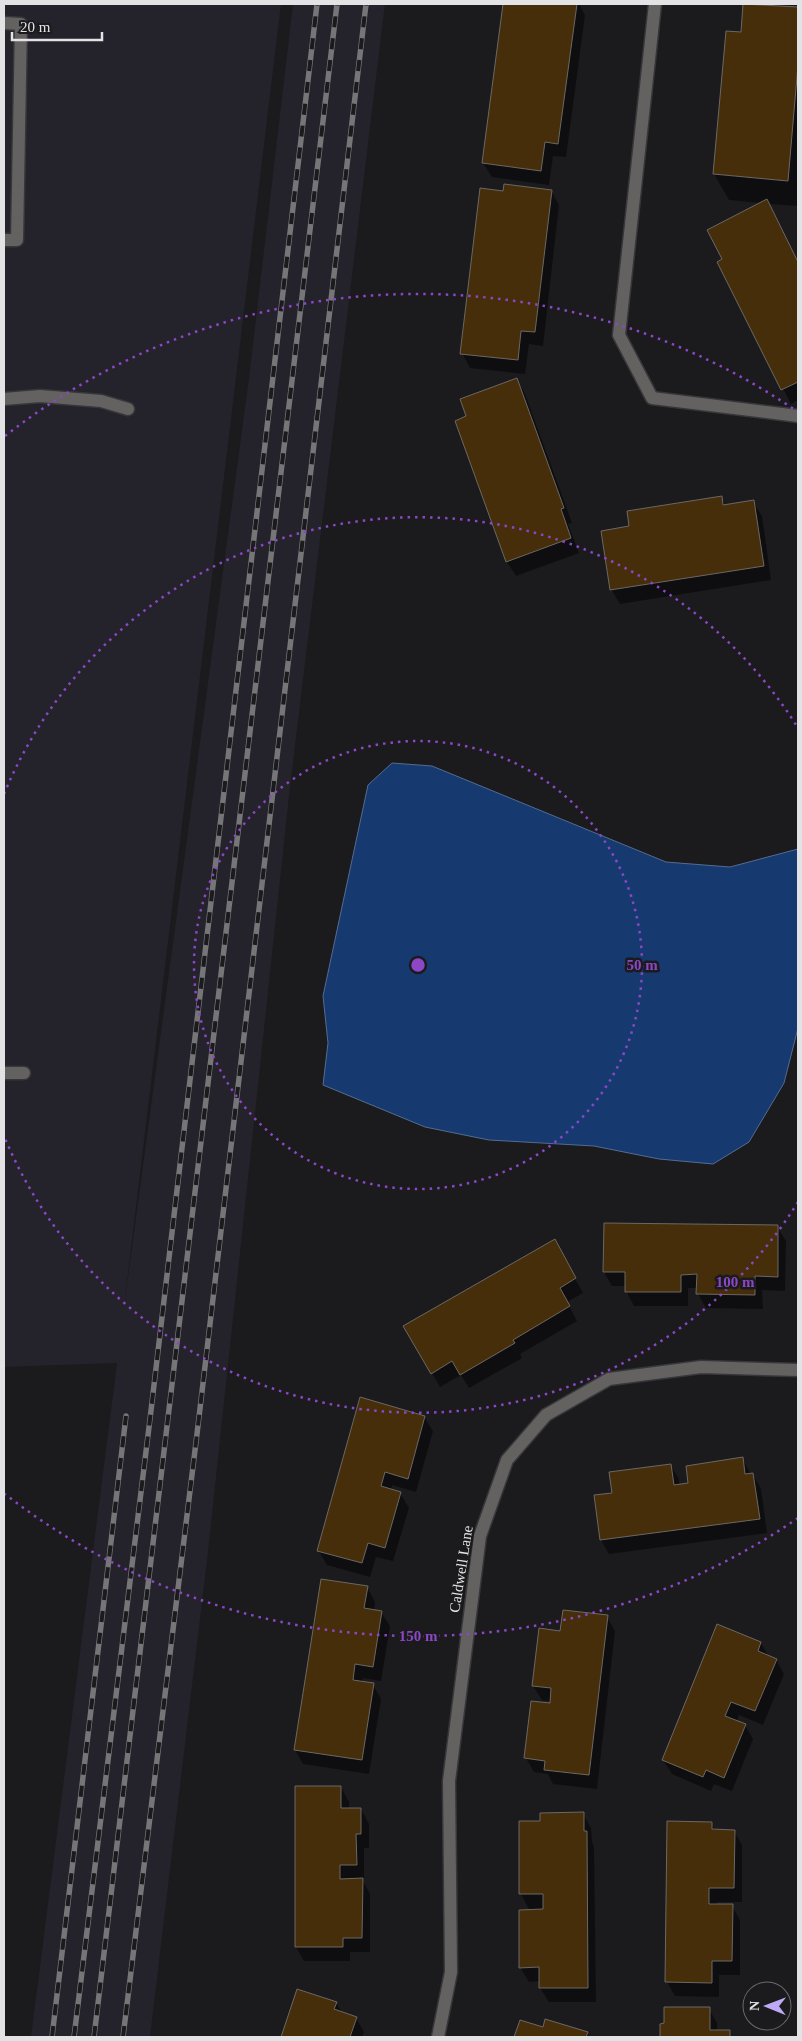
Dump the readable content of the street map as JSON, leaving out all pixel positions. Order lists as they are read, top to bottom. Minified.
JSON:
{"streets":{"street":["Caldwell Lane"]},"scale_bar":"20 m","north":"left","rings":["50 m","100 m","150 m"]}
